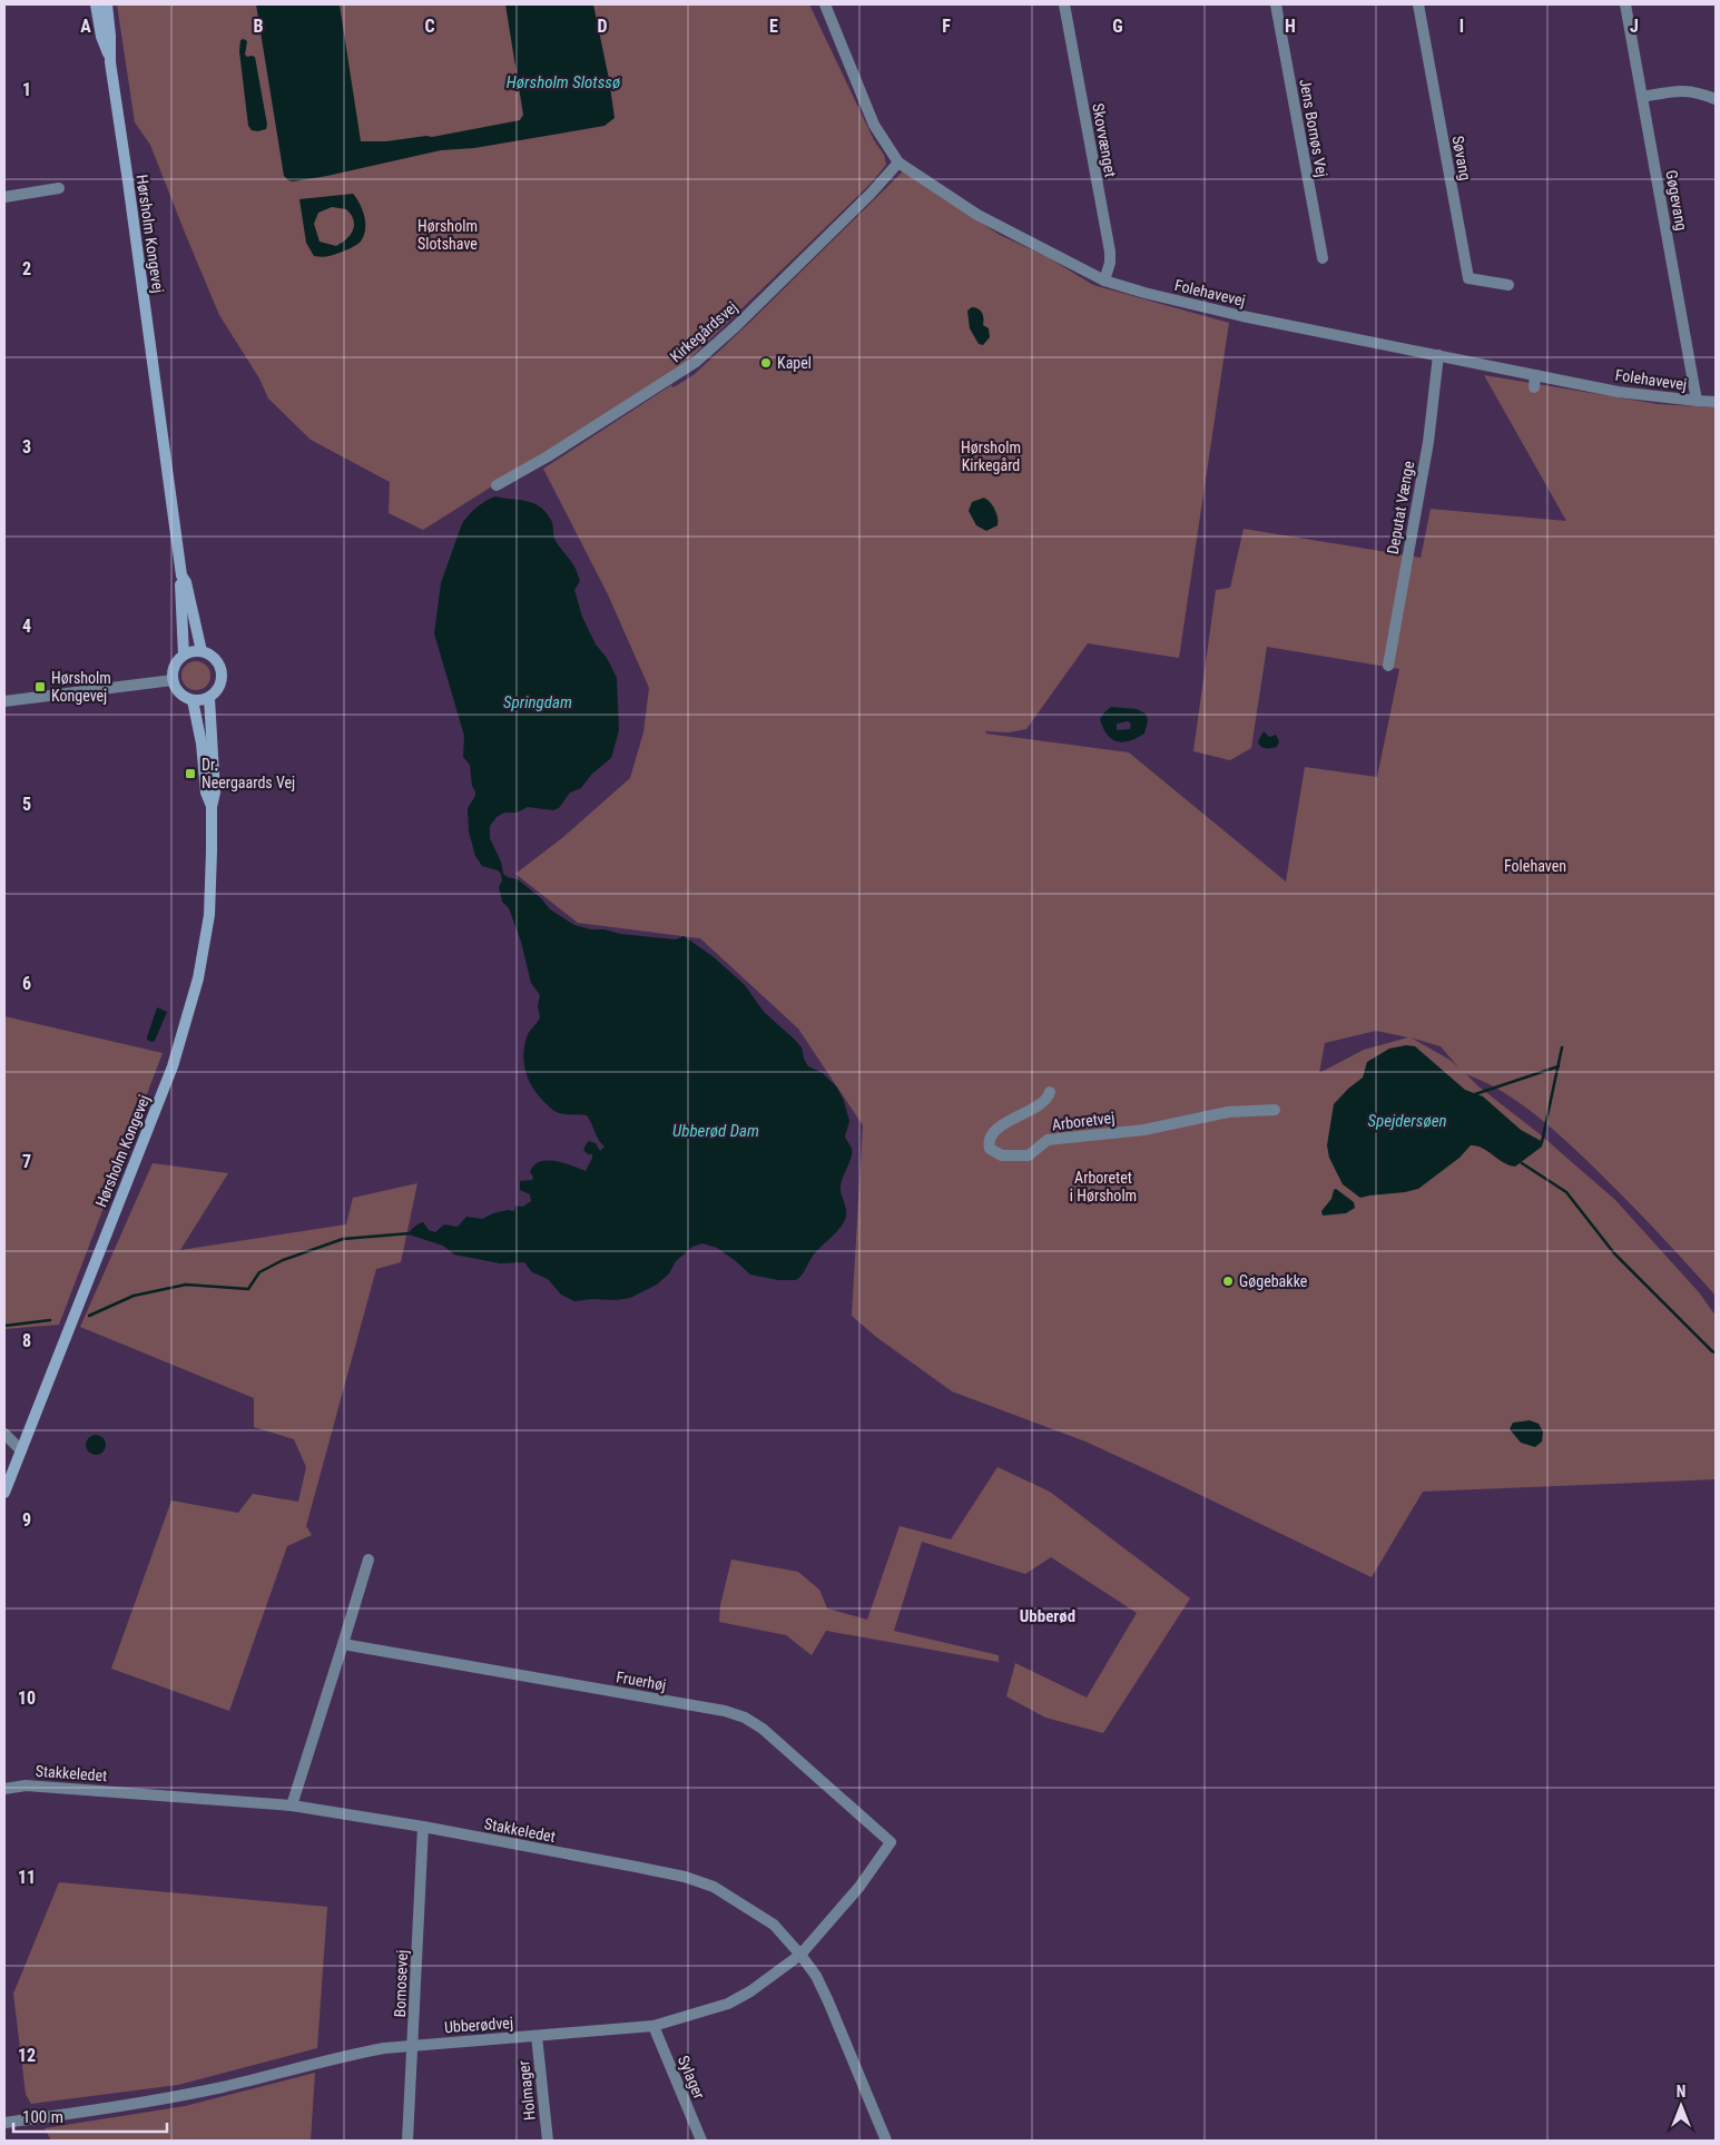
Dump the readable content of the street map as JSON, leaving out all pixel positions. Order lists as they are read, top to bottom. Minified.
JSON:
{"streets":{"main road":["Hørsholm Kongevej"],"street":["Jens Bornøs Vej","Skovvænget","Søvang","Gøgevang","Folehavevej","Kirkegårdsvej","Deputat Vænge","Arboretvej","Fruerhøj","Stakkeledet","Bomosevej","Ubberødvej","Sylager","Holmager"]},"crossings":[["Skovvænget","Folehavevej"],["Gøgevang","Folehavevej"],["Folehavevej","Kirkegårdsvej"],["Folehavevej","Deputat Vænge"],["Fruerhøj","Ubberødvej"],["Stakkeledet","Bomosevej"],["Stakkeledet","Ubberødvej"],["Bomosevej","Ubberødvej"],["Ubberødvej","Sylager"],["Ubberødvej","Holmager"]],"districts":["Ubberød"],"water":["Hørsholm Slotssø","Springdam","Spejdersøen","Ubberød Dam"],"parks":["Hørsholm Slotshave","Hørsholm Kirkegård","Folehaven","Arboretet i Hørsholm"],"places":{"other":["Kapel","Gøgebakke"],"transit":["Hørsholm Kongevej","Dr. Neergaards Vej"]},"scale_bar":"100 m","north":"top","grid":{"columns":["A","B","C","D","E","F","G","H","I","J"],"rows":["1","2","3","4","5","6","7","8","9","10","11","12"]}}
